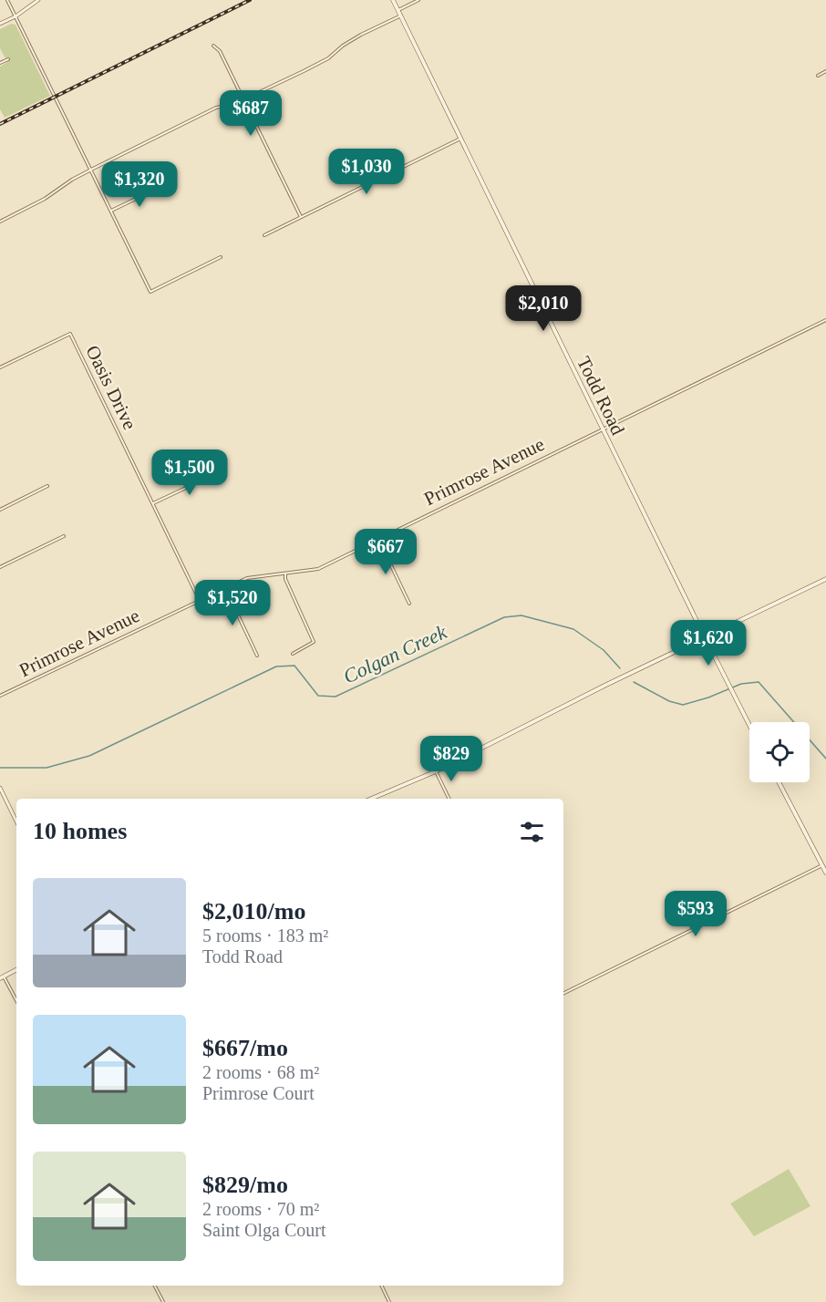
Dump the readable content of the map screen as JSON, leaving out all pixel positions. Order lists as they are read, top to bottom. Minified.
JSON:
{"streets":{"main road":["Todd Road"],"street":["Oasis Drive","Primrose Avenue"]},"crossings":[["Oasis Drive","Primrose Avenue"],["Todd Road","Primrose Avenue"]],"water":["Colgan Creek"],"page":{"price":["$687","$1,030","$1,320","$2,010","$1,500","$667","$1,520","$1,620","$829","$593"],"heading":"10 homes","list":[{"name":"$2,010/mo","note":"5 rooms · 183 m² · Todd Road"},{"name":"$667/mo","note":"2 rooms · 68 m² · Primrose Court"},{"name":"$829/mo","note":"2 rooms · 70 m² · Saint Olga Court"}]}}
